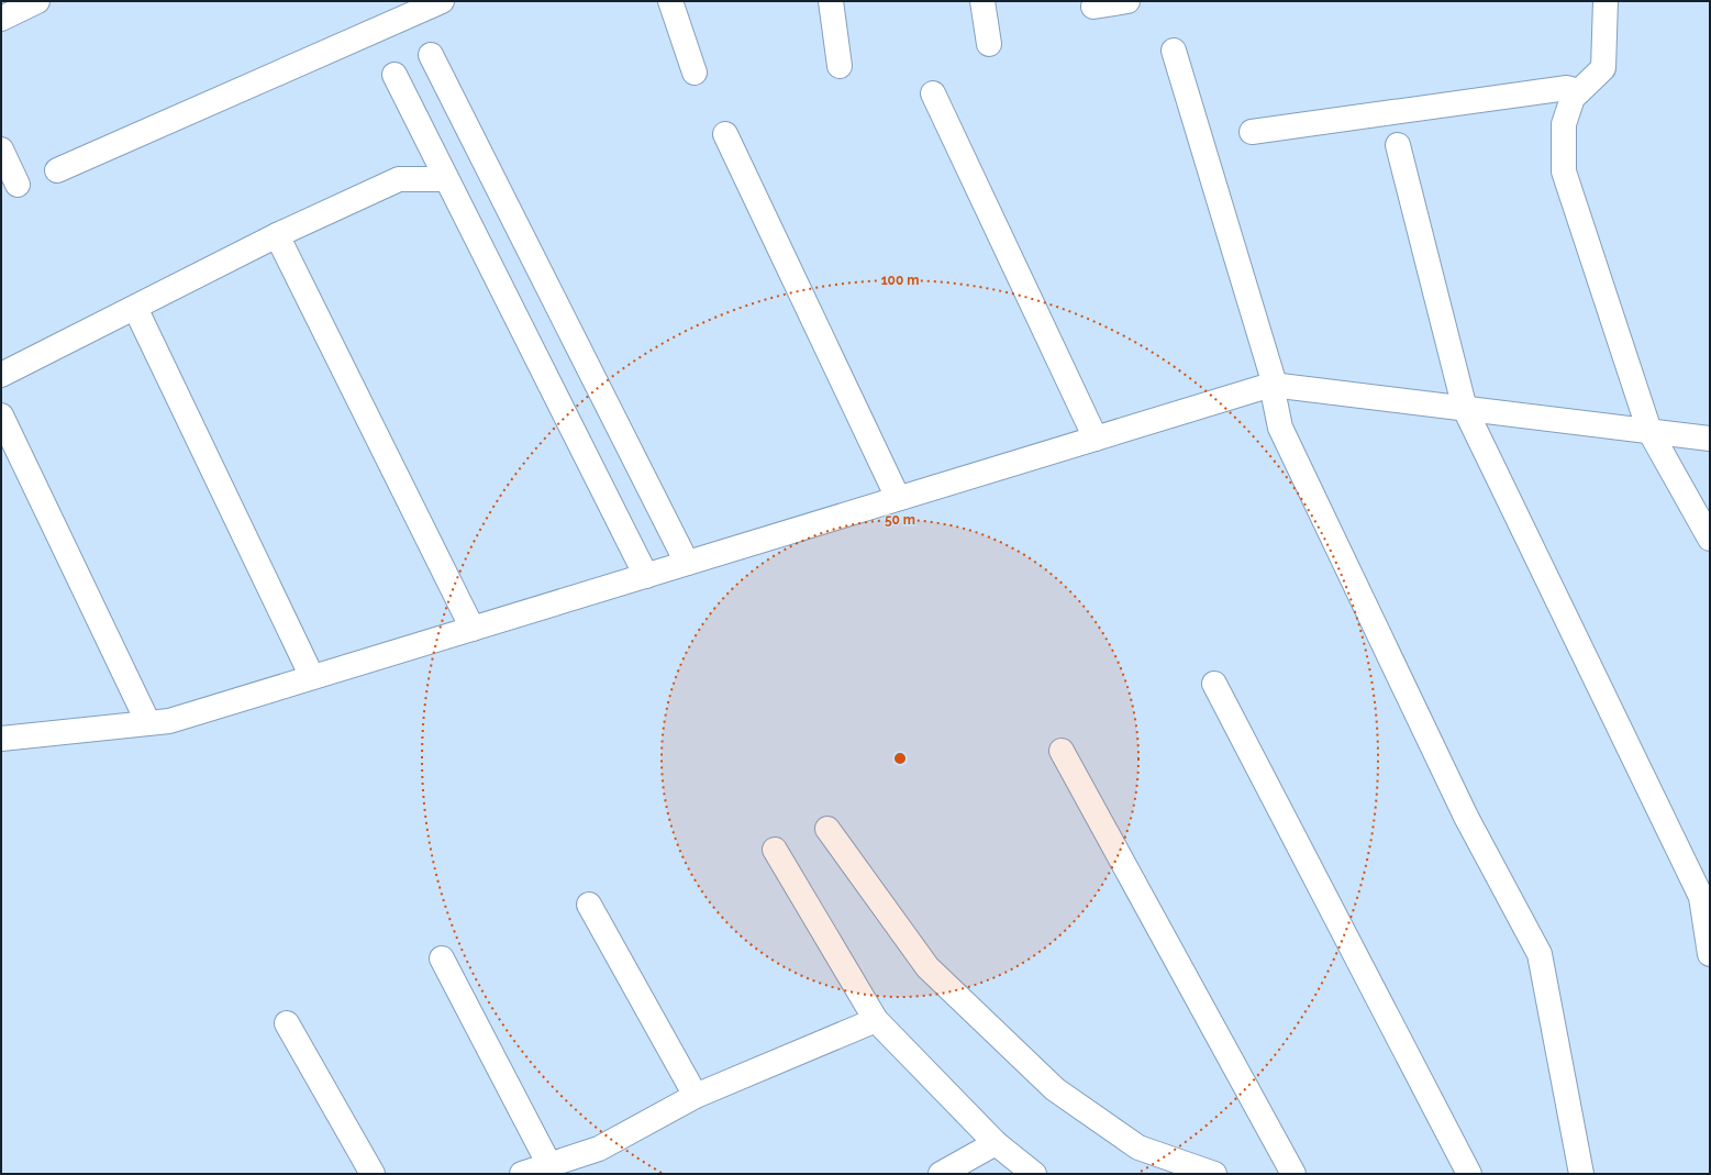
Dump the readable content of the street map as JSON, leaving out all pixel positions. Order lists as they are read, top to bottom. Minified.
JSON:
{"rings":["100 m","50 m"]}
